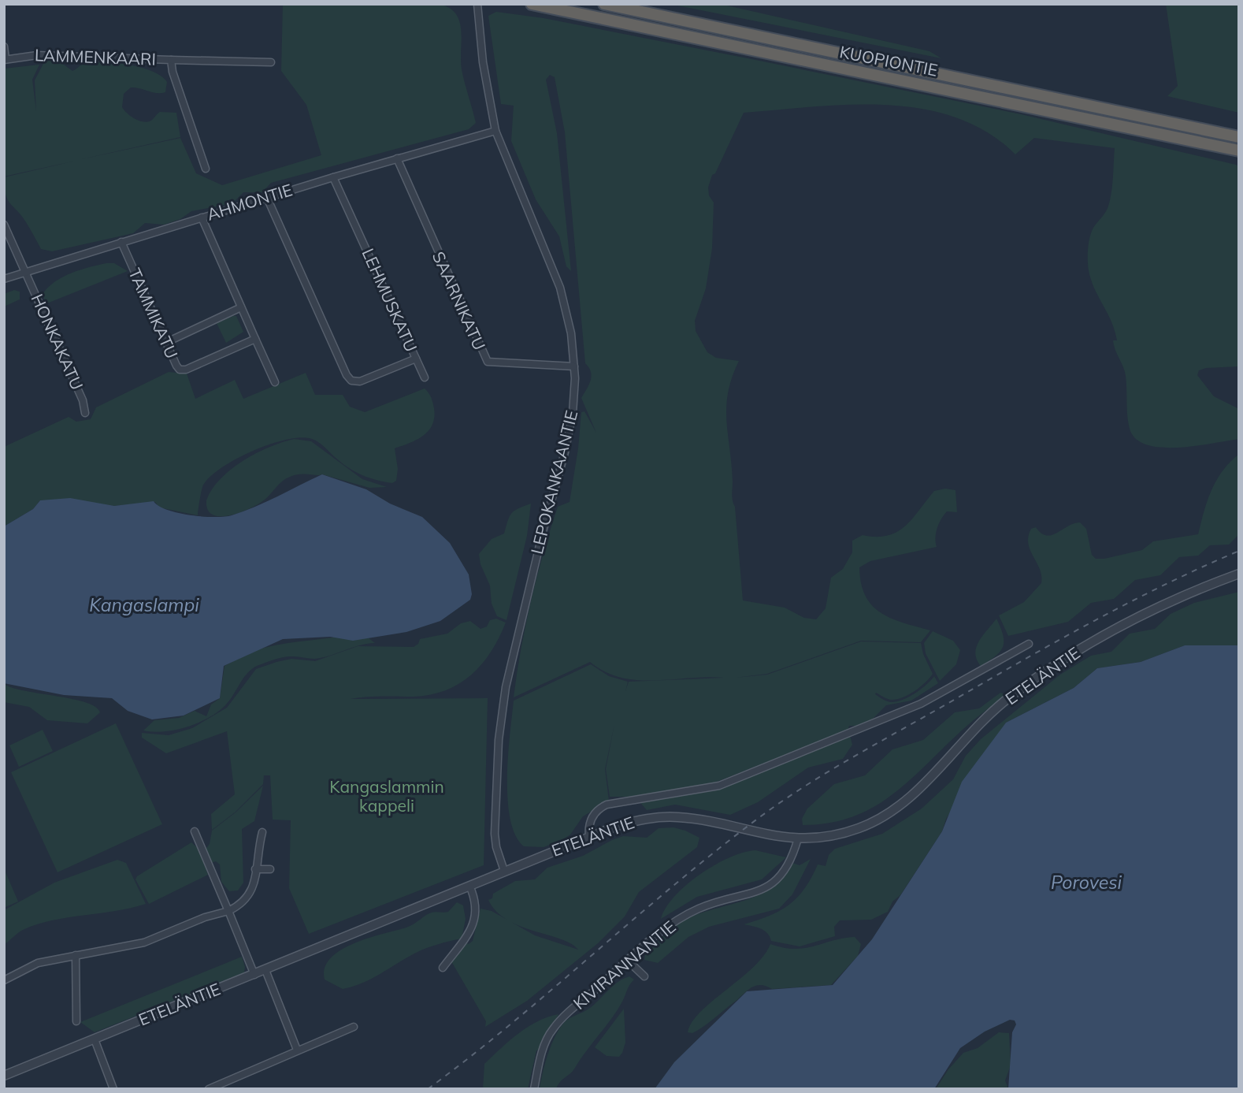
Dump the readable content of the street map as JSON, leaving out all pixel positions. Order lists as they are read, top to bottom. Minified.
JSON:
{"streets":{"highway":["KUOPIONTIE"],"street":["LAMMENKAARI","AHMONTIE","LEHMUSKATU","SAARNIKATU","TAMMIKATU","HONKAKATU","LEPOKANKAANTIE","ETELÄNTIE","KIVIRANNANTIE"]},"crossings":[["AHMONTIE","LEHMUSKATU"],["AHMONTIE","SAARNIKATU"],["AHMONTIE","TAMMIKATU"],["AHMONTIE","HONKAKATU"],["AHMONTIE","LEPOKANKAANTIE"],["SAARNIKATU","LEPOKANKAANTIE"],["LEPOKANKAANTIE","ETELÄNTIE"],["ETELÄNTIE","KIVIRANNANTIE"]],"water":["Kangaslampi","Porovesi"],"parks":["Kangaslammin kappeli"]}
